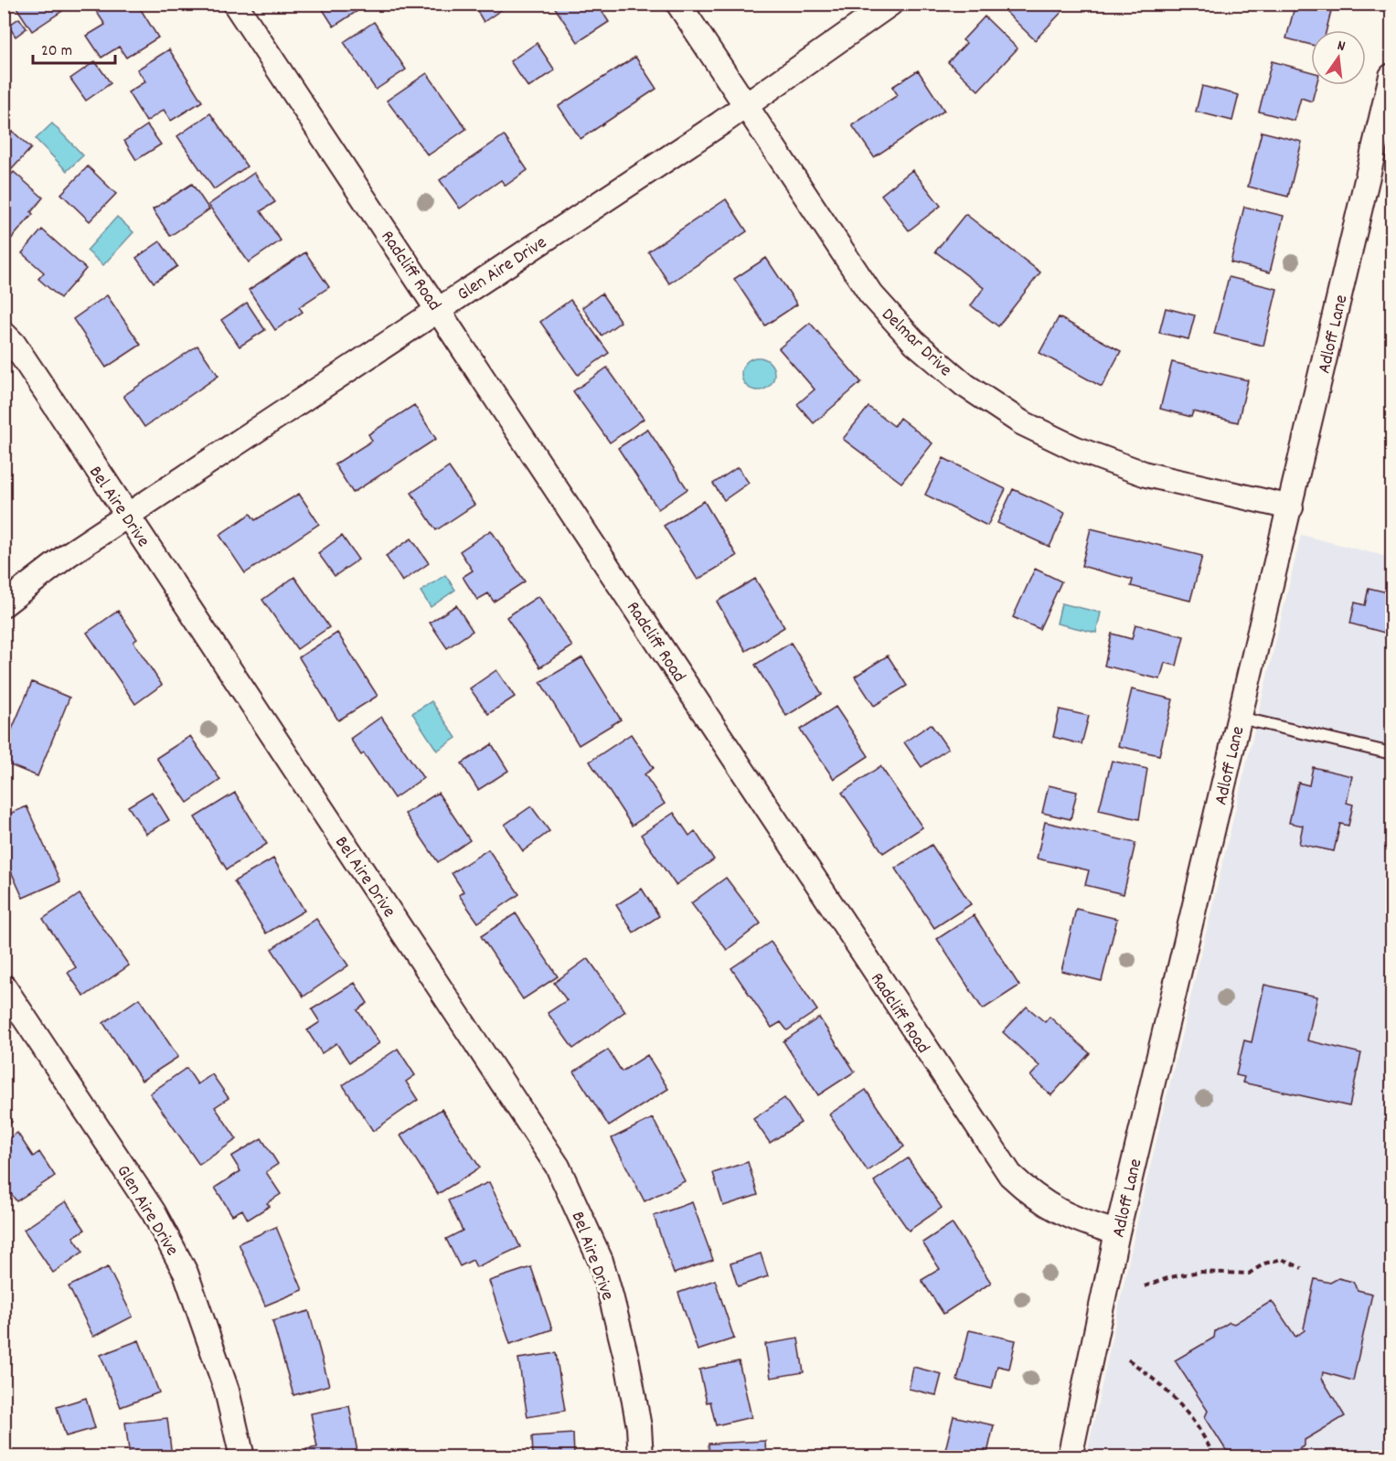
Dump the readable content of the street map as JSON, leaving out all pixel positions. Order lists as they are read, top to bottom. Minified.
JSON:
{"streets":{"street":["Glen Aire Drive","Radcliff Road","Adloff Lane","Delmar Drive","Bel Aire Drive"]},"crossings":[["Glen Aire Drive","Radcliff Road"],["Glen Aire Drive","Delmar Drive"],["Glen Aire Drive","Bel Aire Drive"],["Radcliff Road","Adloff Lane"],["Adloff Lane","Delmar Drive"]],"scale_bar":"20 m","north":"top"}
